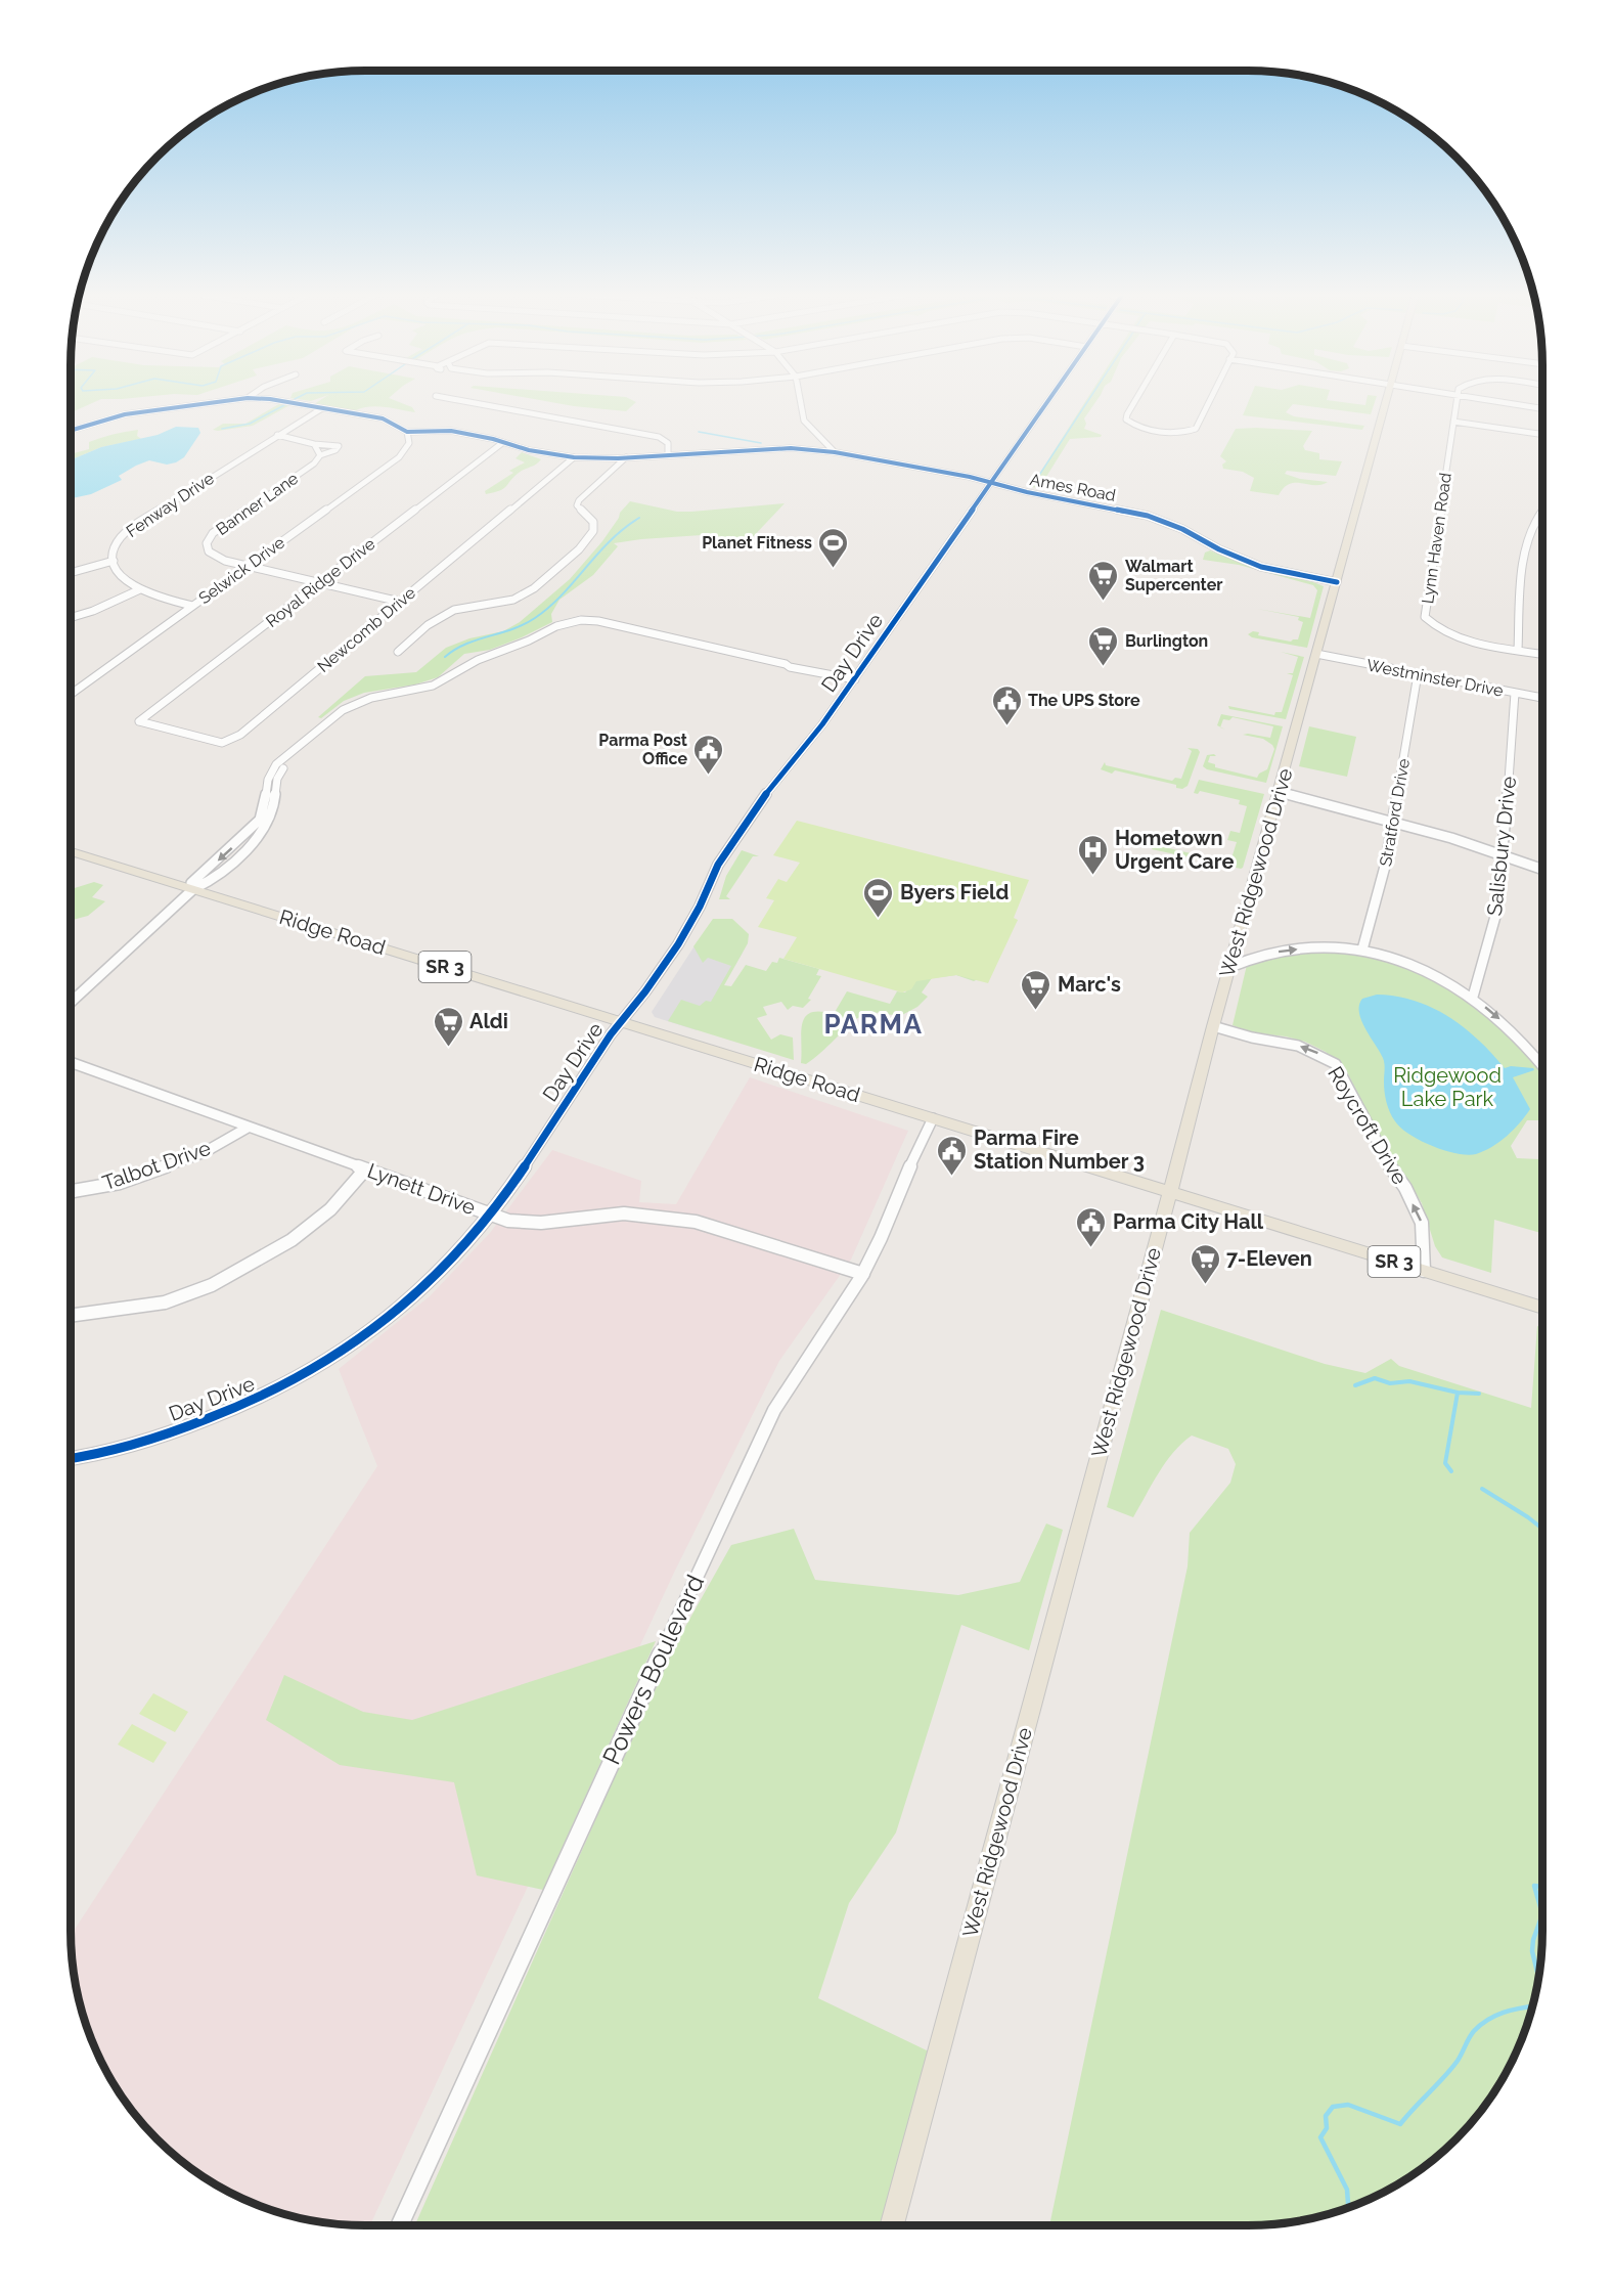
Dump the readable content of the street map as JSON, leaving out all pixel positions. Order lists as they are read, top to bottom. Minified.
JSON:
{"streets":{"main road":["West Ridgewood Drive","Ridge Road","SR 3"],"street":["Ames Road","Banner Lane","Fenway Drive","Lynn Haven Road","Selwick Drive","Royal Ridge Drive","Newcomb Drive","Day Drive","Westminster Drive","Stratford Drive","Salisbury Drive","Roycroft Drive","Talbot Drive","Lynett Drive","Powers Boulevard"]},"crossings":[["Ames Road","Selwick Drive"],["Ames Road","Royal Ridge Drive"],["Ames Road","Newcomb Drive"],["Ames Road","Day Drive"],["Ames Road","West Ridgewood Drive"],["Banner Lane","Fenway Drive"],["Banner Lane","Selwick Drive"],["Fenway Drive","Selwick Drive"],["Royal Ridge Drive","Newcomb Drive"],["Day Drive","Ridge Road"],["Day Drive","Lynett Drive"],["Westminster Drive","Stratford Drive"],["Westminster Drive","Salisbury Drive"],["Westminster Drive","West Ridgewood Drive"],["West Ridgewood Drive","Ridge Road"],["West Ridgewood Drive","Roycroft Drive"],["Ridge Road","Roycroft Drive"],["Ridge Road","Powers Boulevard"],["Talbot Drive","Lynett Drive"],["Lynett Drive","Powers Boulevard"]],"one_way":["Roycroft Drive"],"districts":["PARMA"],"parks":["Ridgewood Lake Park"],"places":{"sports":["Planet Fitness","Byers Field"],"supermarket":["Walmart Supercenter","Burlington","Marc's","Aldi","7-Eleven"],"public building":["The UPS Store","Parma Post Office","Parma Fire Station Number 3","Parma City Hall"],"hospital":["Hometown Urgent Care"]}}
